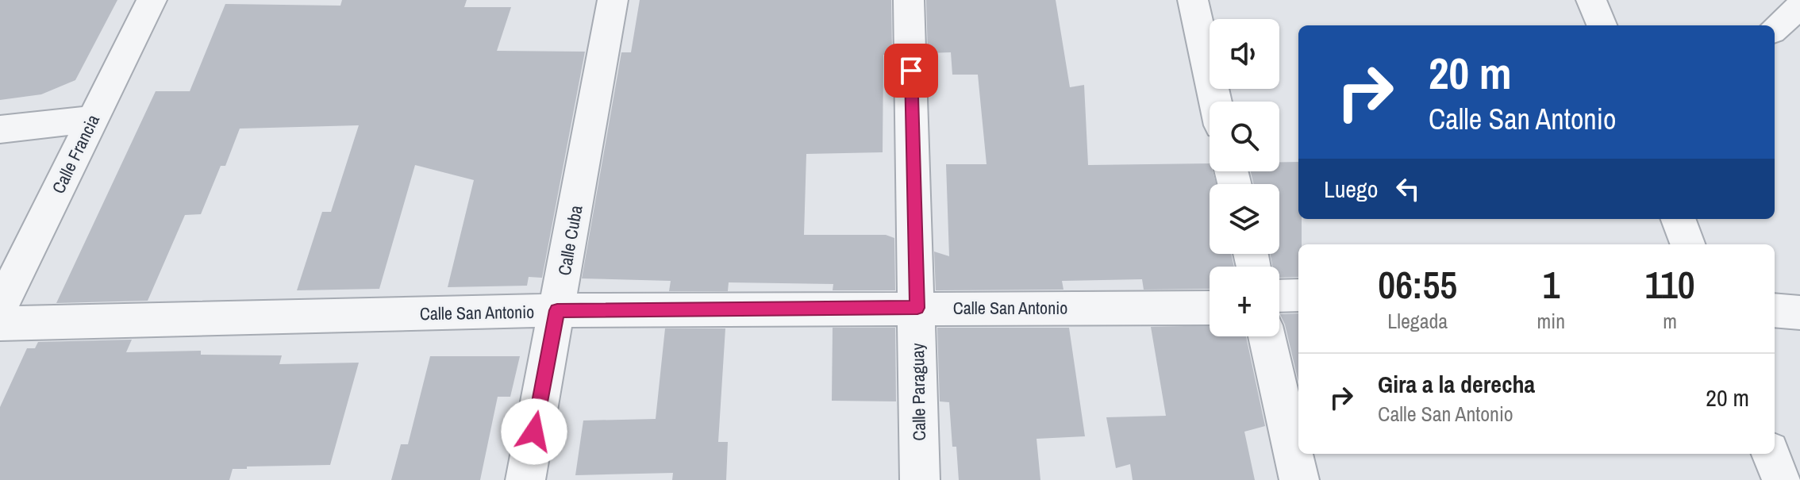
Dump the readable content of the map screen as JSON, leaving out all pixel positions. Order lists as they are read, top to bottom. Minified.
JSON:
{"streets":{"street":["Calle Francia","Calle Cuba","Calle San Antonio","Calle Paraguay"]},"crossings":[["Calle Cuba","Calle San Antonio"],["Calle San Antonio","Calle Paraguay"]],"page":{"map_buttons":"+","turn":["20 m","Calle San Antonio"],"then":"Luego","eta":["06:55","Llegada","1","min","110","m"],"list":[{"name":"Gira a la derecha","note":"Calle San Antonio","value":"20 m"}]}}
